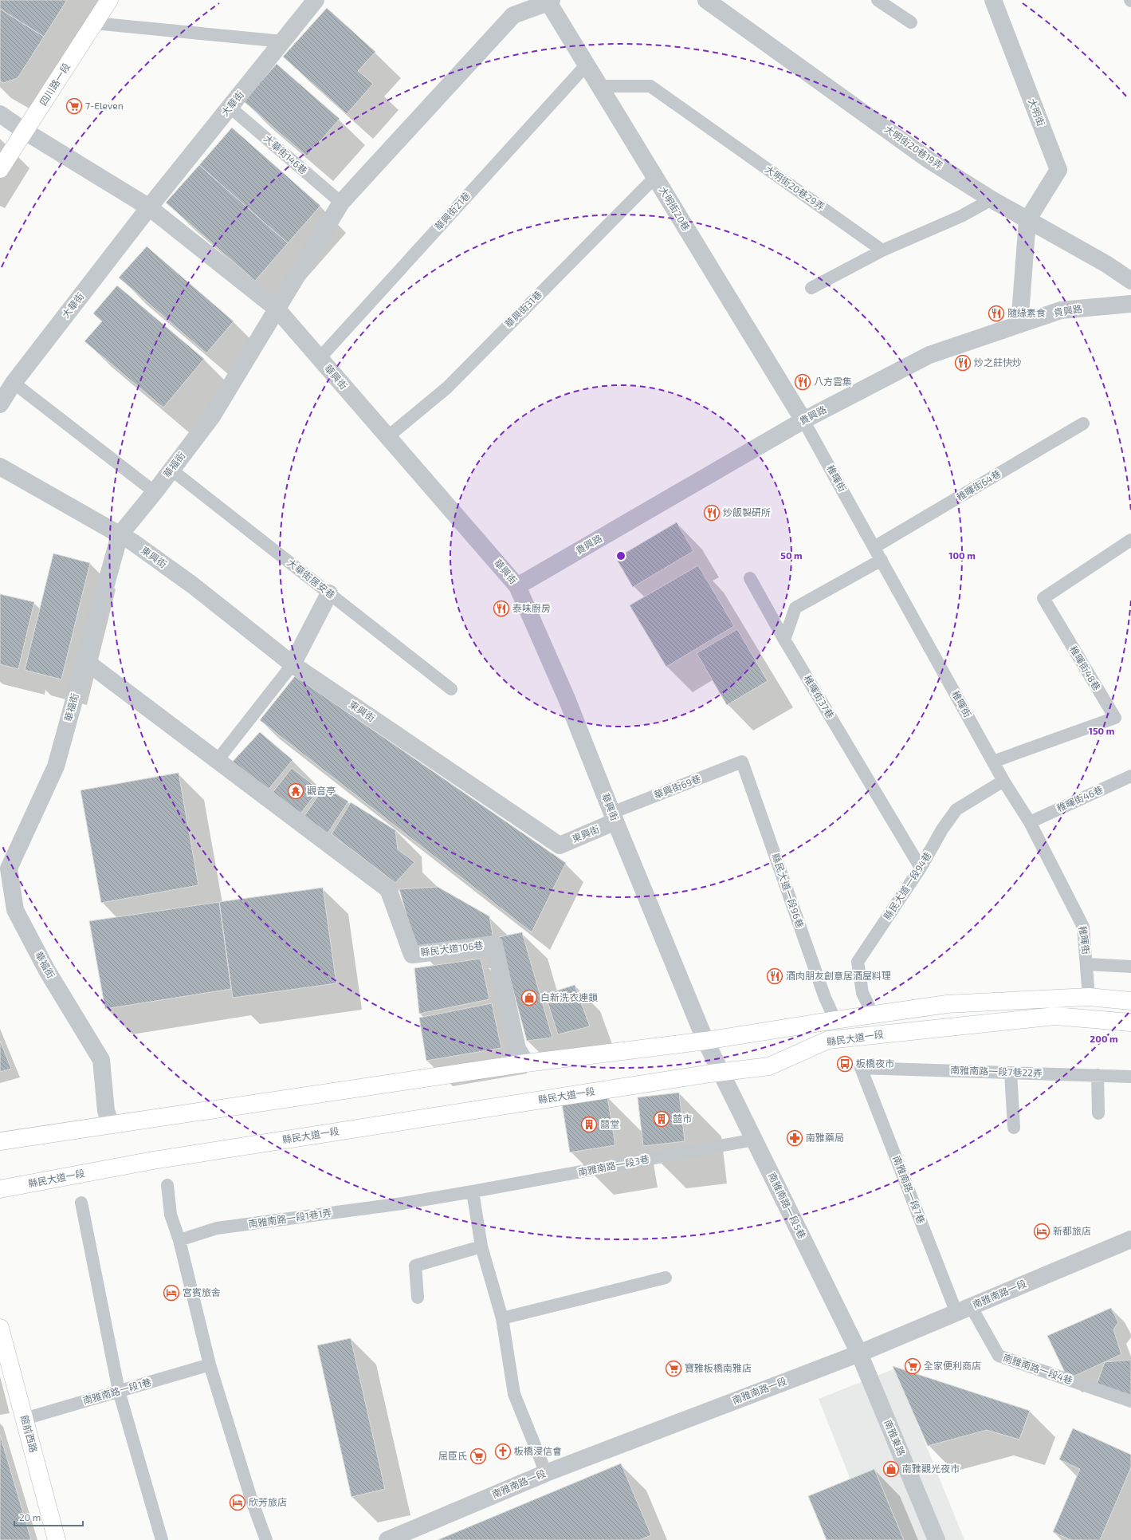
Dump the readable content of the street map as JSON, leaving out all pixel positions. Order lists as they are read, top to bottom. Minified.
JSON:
{"streets":{"main road":["四川路一段","縣民大道一段","館前西路"],"street":["大華街","大明街","大明街20巷19弄","大明街20巷","貴興路","華興街","華福街","東興街","縣民大道106巷","南雅南路一段5巷","南雅南路一段","南雅東路"],"lane":["大華街146巷","大明街20巷29弄","華興街21巷","華興街31巷","稚暉街","稚暉街64巷","大華街居安巷","稚暉街48巷","稚暉街37巷","華興街69巷","稚暉街46巷","縣民大道一段94巷","縣民大道一段96巷","南雅南路一段7巷22弄","南雅南路一段3巷","南雅南路一段7巷","南雅南路一段1巷1弄","南雅南路一段4巷","南雅南路一段1巷"]},"crossings":[["大華街","大華街146巷"],["大華街","華興街"],["大明街","大明街20巷19弄"],["大華街146巷","華福街"],["大明街20巷29弄","大明街20巷"],["大明街20巷","華興街21巷"],["大明街20巷","華興街31巷"],["大明街20巷","貴興路"],["大明街20巷","華福街"],["大明街20巷","稚暉街"],["華興街21巷","華興街"],["華興街31巷","華興街"],["貴興路","華興街"],["貴興路","稚暉街"],["華興街","華福街"],["華興街","東興街"],["華興街","華興街69巷"],["華興街","縣民大道一段"],["華興街","南雅南路一段5巷"],["華福街","東興街"],["華福街","大華街居安巷"],["稚暉街","稚暉街64巷"],["稚暉街","稚暉街48巷"],["稚暉街","稚暉街46巷"],["稚暉街","縣民大道一段94巷"],["東興街","華興街69巷"],["稚暉街37巷","縣民大道一段94巷"],["華興街69巷","縣民大道一段96巷"],["縣民大道一段","南雅南路一段5巷"],["南雅南路一段7巷22弄","南雅南路一段7巷"],["南雅南路一段3巷","南雅南路一段5巷"],["南雅南路一段3巷","南雅南路一段1巷1弄"],["南雅南路一段7巷","南雅南路一段"],["南雅南路一段7巷","南雅南路一段4巷"],["南雅南路一段5巷","南雅南路一段"],["南雅南路一段5巷","南雅東路"],["南雅南路一段","南雅南路一段4巷"],["南雅南路一段","南雅東路"],["南雅南路一段1巷","館前西路"]],"places":{"supermarket":["7-Eleven","全家便利商店","寶雅板橋南雅店","屈臣氏"],"restaurant":["隨緣素食","炒之莊快炒","八方雲集","炒飯製研所","泰味廚房","酒肉朋友創意居酒屋料理"],"temple":["觀音亭"],"shop":["白新洗衣連鎖","南雅觀光夜市"],"bus stop":["板橋夜市"],"building":["囍市","囍堂"],"pharmacy":["南雅藥局"],"hotel":["新都旅店","宮賓旅舍","欣芳旅店"],"church":["板橋浸信會"]},"scale_bar":"20 m","rings":["50 m","100 m","150 m","200 m"]}
